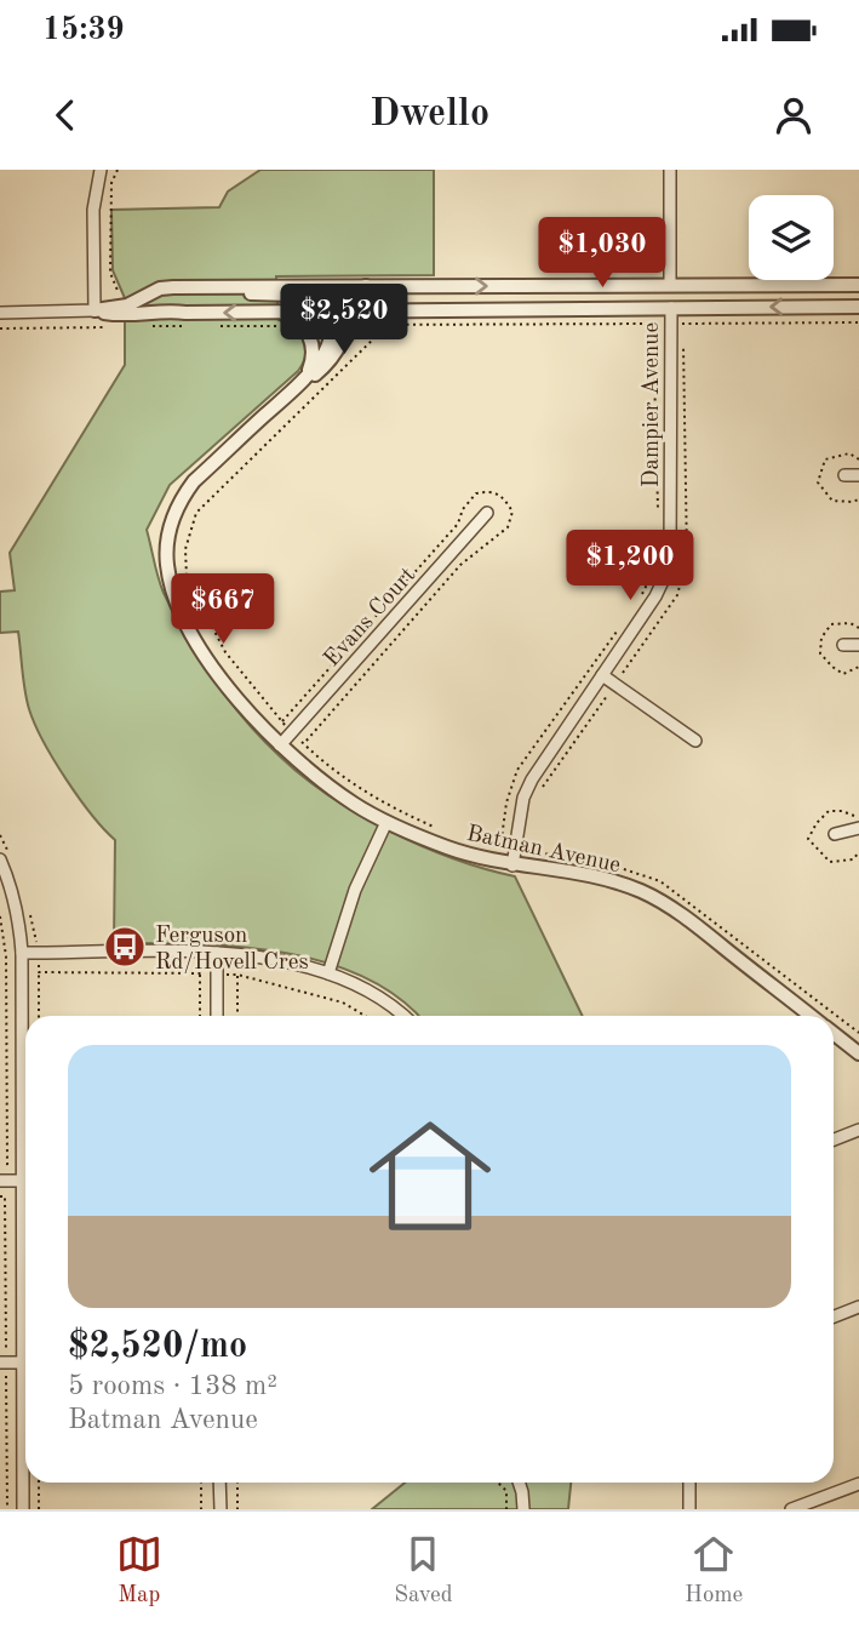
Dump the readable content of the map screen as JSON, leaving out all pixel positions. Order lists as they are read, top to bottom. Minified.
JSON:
{"streets":{"street":["Dampier Avenue","Evans Court","Batman Avenue"]},"crossings":[["Dampier Avenue","Batman Avenue"],["Evans Court","Batman Avenue"]],"places":{"bus stop":["Ferguson Rd/Hovell Cres"]},"page":{"status":"15:39","header":"Dwello","price":["$1,030","$2,520","$1,200","$667"],"list":[{"name":"$2,520/mo","note":"5 rooms · 138 m² · Batman Avenue"}],"tabs":["Map","Saved","Home"]}}
